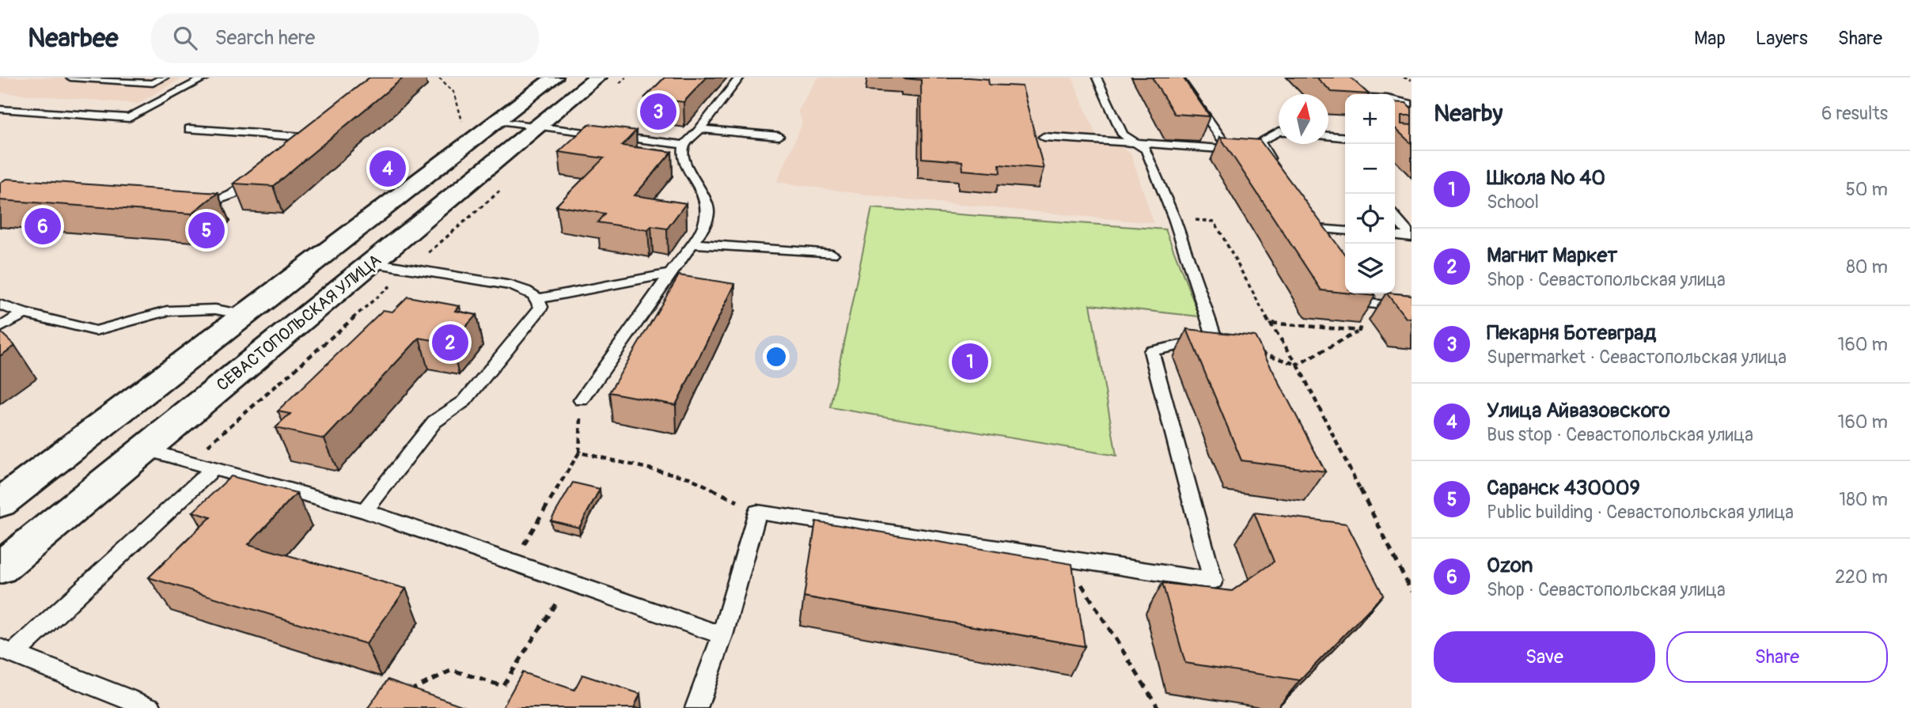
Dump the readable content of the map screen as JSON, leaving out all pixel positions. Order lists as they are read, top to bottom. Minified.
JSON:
{"streets":{"main road":["СЕВАСТОПОЛЬСКАЯ УЛИЦА"]},"north":"top","page":{"header":"Nearbee","search":"Search here","nav":["Map","Layers","Share"],"heading":["Nearby","6 results"],"pins":["3","4","6","5","2","1"],"map_buttons":["+","−"],"list":[{"mark":"1","name":"Школа № 40","note":"School","value":"50 m"},{"mark":"2","name":"Магнит Маркет","note":"Shop · Севастопольская улица","value":"80 m"},{"mark":"3","name":"Пекарня Ботевград","note":"Supermarket · Севастопольская улица","value":"160 m"},{"mark":"4","name":"Улица Айвазовского","note":"Bus stop · Севастопольская улица","value":"160 m"},{"mark":"5","name":"Саранск 430009","note":"Public building · Севастопольская улица","value":"180 m"},{"mark":"6","name":"Ozon","note":"Shop · Севастопольская улица","value":"220 m"}],"buttons":["Save","Share"]}}
